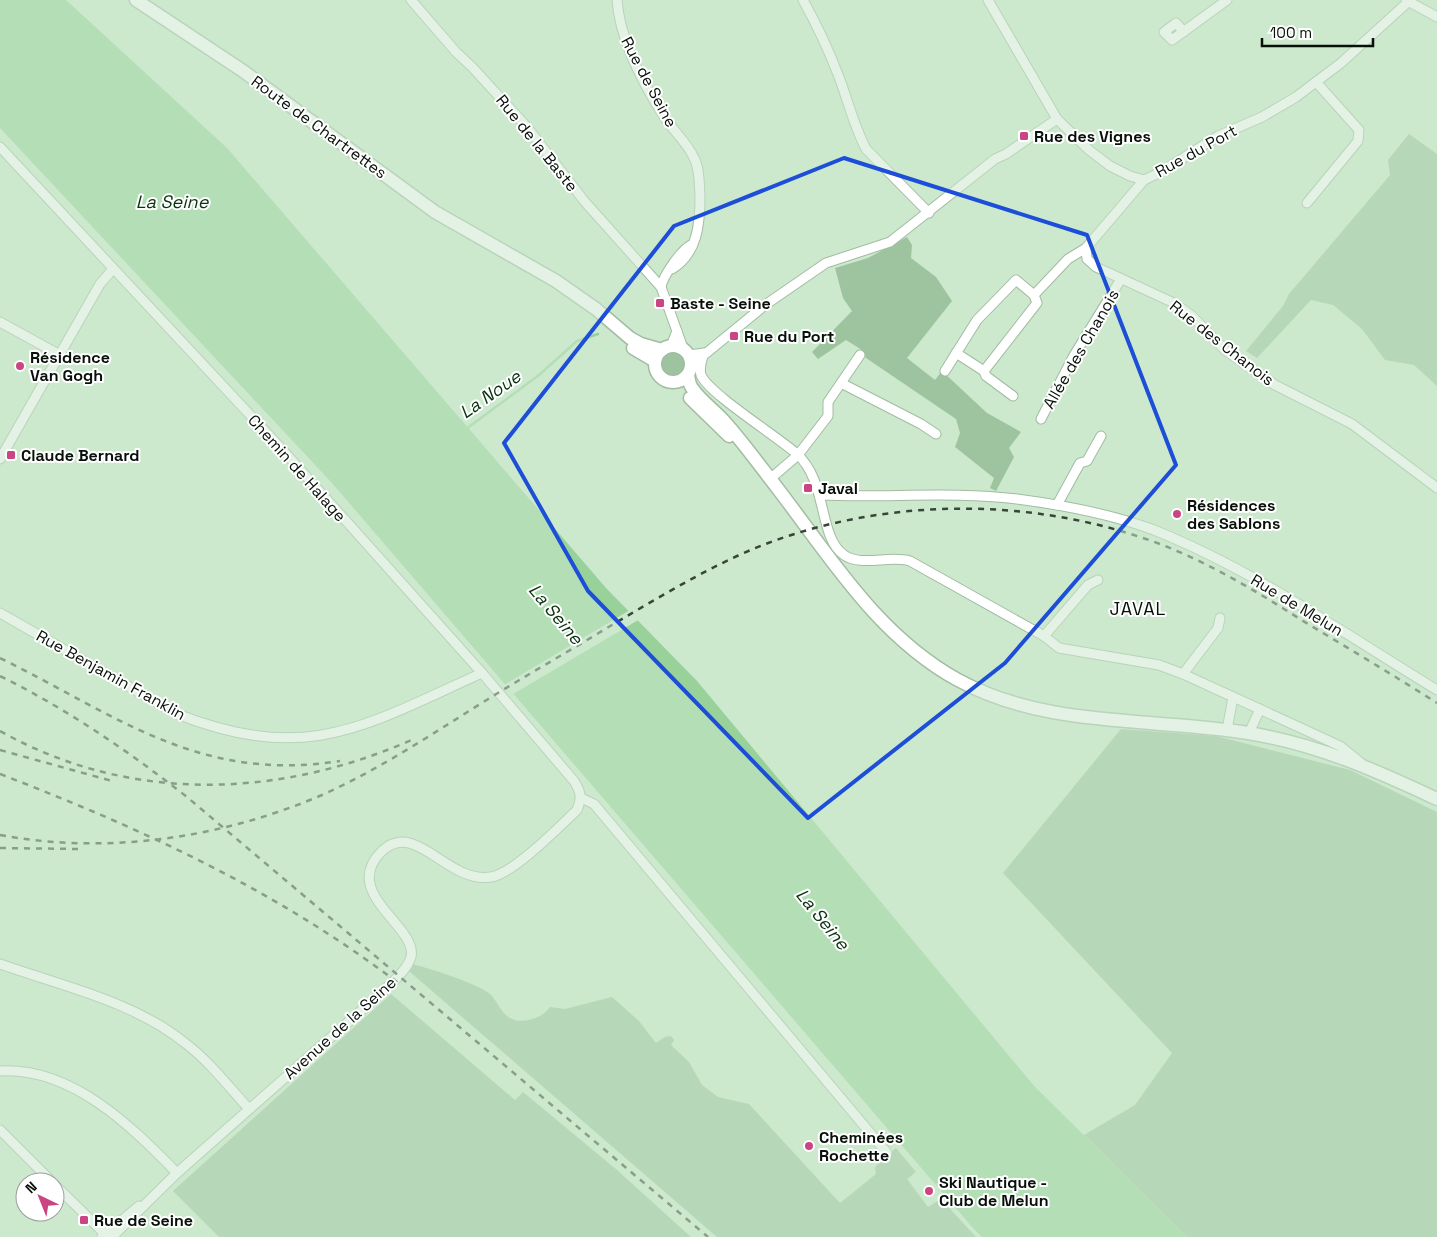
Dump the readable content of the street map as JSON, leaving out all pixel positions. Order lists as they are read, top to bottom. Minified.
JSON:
{"streets":{"main road":["Route de Chartrettes"],"street":["Rue de Seine","Rue de la Baste","Rue du Port","Rue des Chanois","Allée des Chanois","Chemin de Halage","Rue de Melun","Rue Benjamin Franklin","Avenue de la Seine"]},"crossings":[["Rue de Seine","Rue de la Baste"],["Rue des Chanois","Allée des Chanois"],["Chemin de Halage","Rue Benjamin Franklin"],["Chemin de Halage","Avenue de la Seine"]],"districts":["JAVAL"],"water":["La Seine","La Noue"],"places":{"transit":["Rue des Vignes","Baste - Seine","Rue du Port","Claude Bernard","Javal","Rue de Seine"],"other":["Résidence Van Gogh","Résidences des Sablons","Cheminées Rochette","Ski Nautique - Club de Melun"]},"scale_bar":"100 m","north":"top left"}
